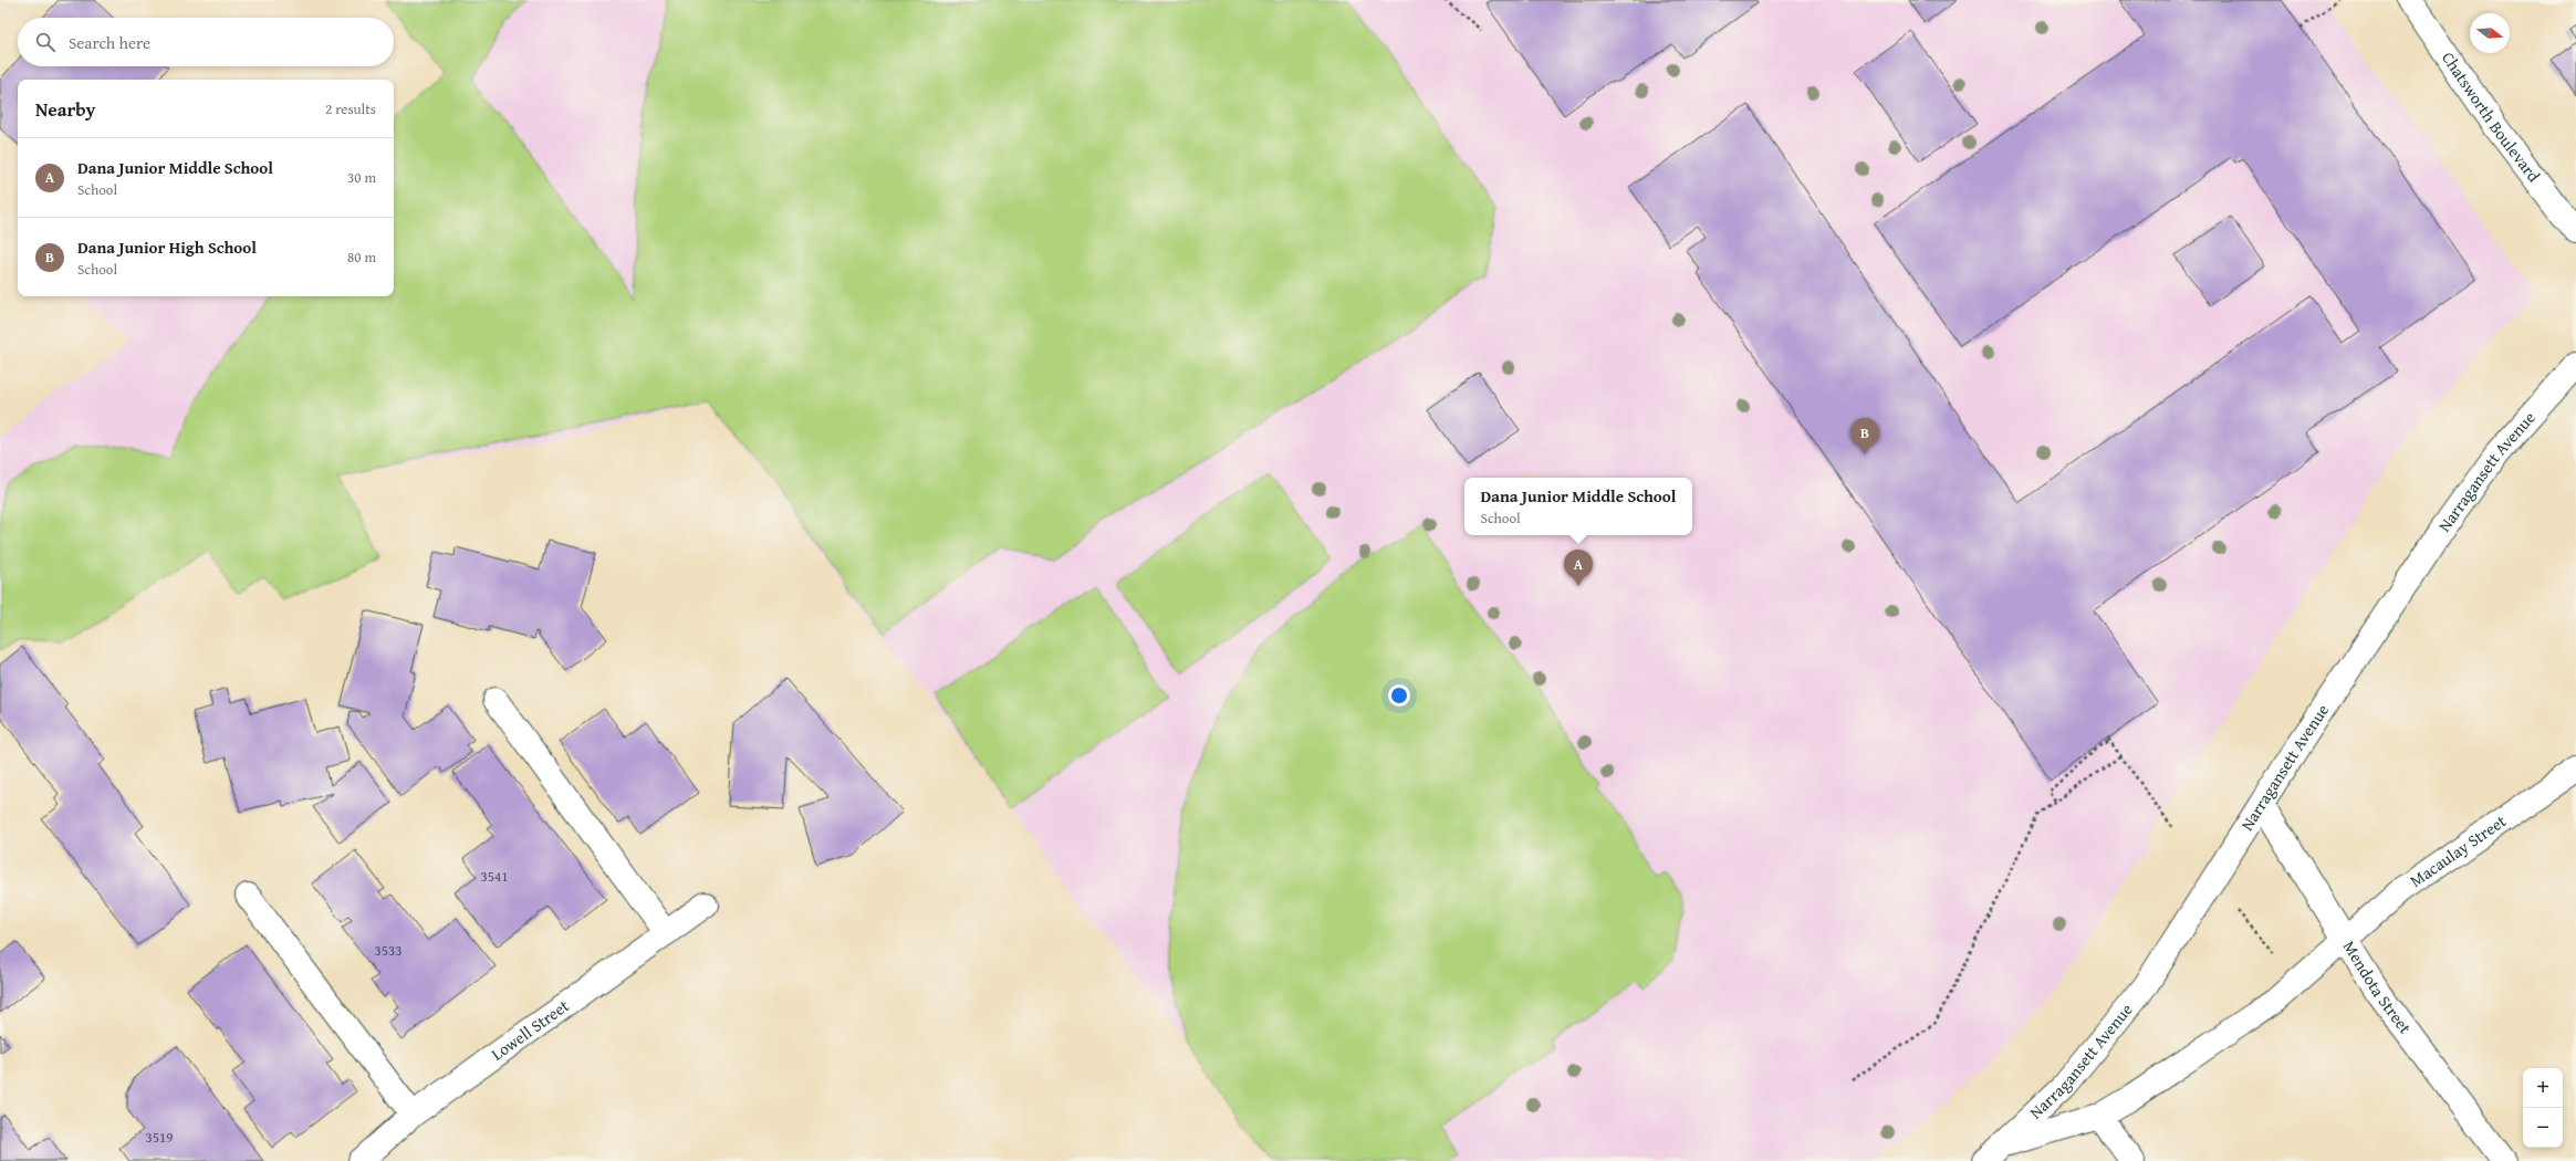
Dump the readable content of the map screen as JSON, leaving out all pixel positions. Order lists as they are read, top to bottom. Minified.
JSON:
{"streets":{"street":["Chatsworth Boulevard","Narragansett Avenue","Macaulay Street","Mendota Street","Lowell Street"]},"crossings":[["Narragansett Avenue","Macaulay Street"],["Narragansett Avenue","Mendota Street"],["Macaulay Street","Mendota Street"]],"house_numbers":["3541","3533","3519"],"north":"right","page":{"search":"Search here","heading":["Nearby","2 results"],"list":[{"mark":"A","name":"Dana Junior Middle School","note":"School","value":"30 m"},{"mark":"B","name":"Dana Junior High School","note":"School","value":"80 m"}],"pins":["B","A"],"popup":["Dana Junior Middle School","School"],"map_buttons":["+","−"]}}
